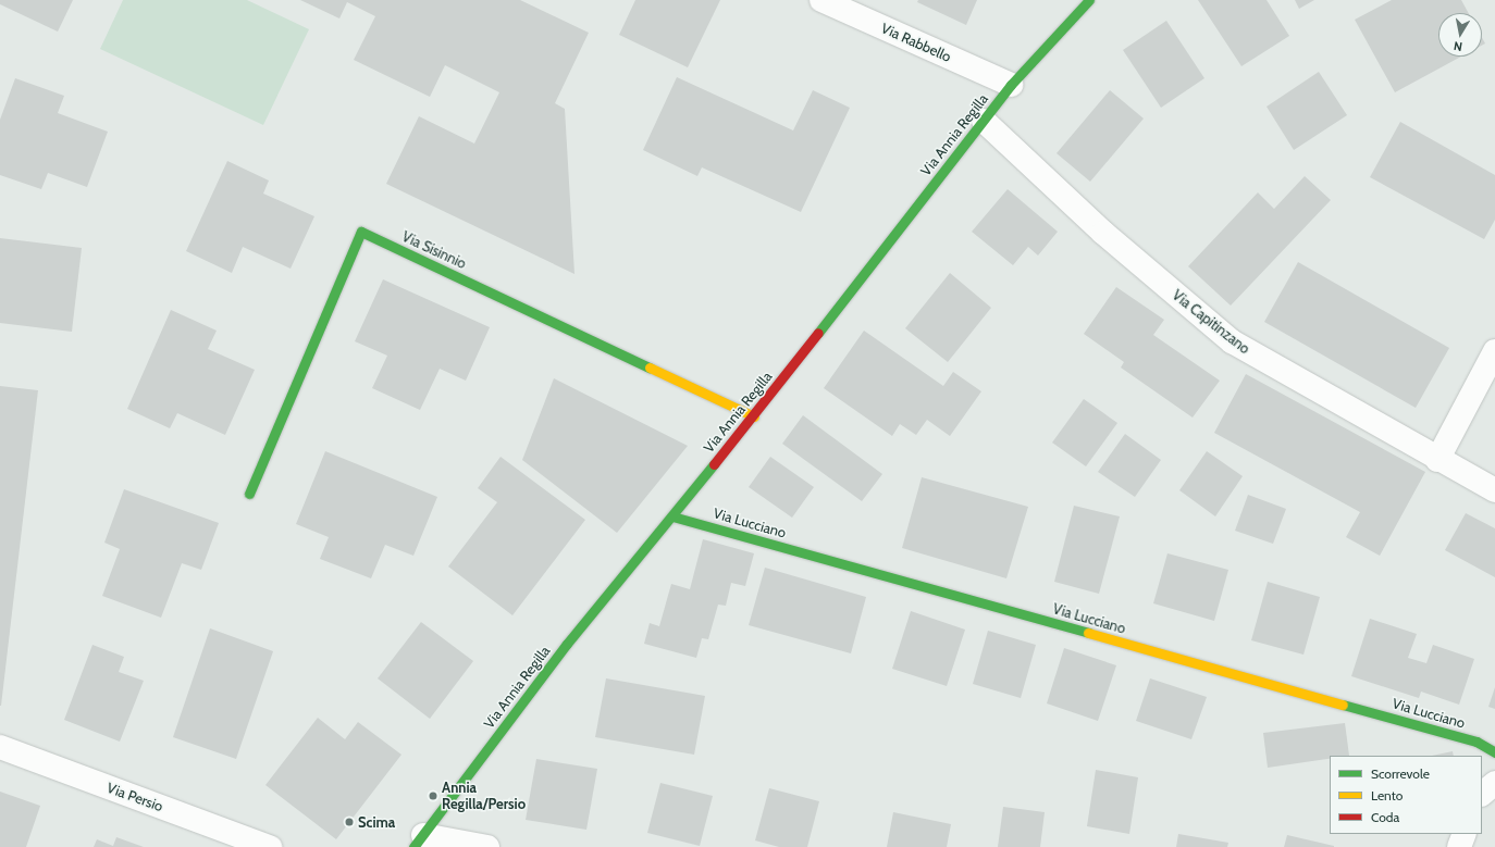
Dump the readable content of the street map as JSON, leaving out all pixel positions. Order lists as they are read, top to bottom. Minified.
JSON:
{"streets":{"street":["Via Rabbello","Via Annia Regilla","Via Sisinnio","Via Capitinzano","Via Lucciano","Via Persio"]},"crossings":[["Via Rabbello","Via Annia Regilla"],["Via Annia Regilla","Via Sisinnio"],["Via Annia Regilla","Via Capitinzano"],["Via Annia Regilla","Via Lucciano"]],"places":["Annia Regilla/Persio","Scima"],"legend":["Scorrevole","Lento","Coda"],"north":"bottom"}
